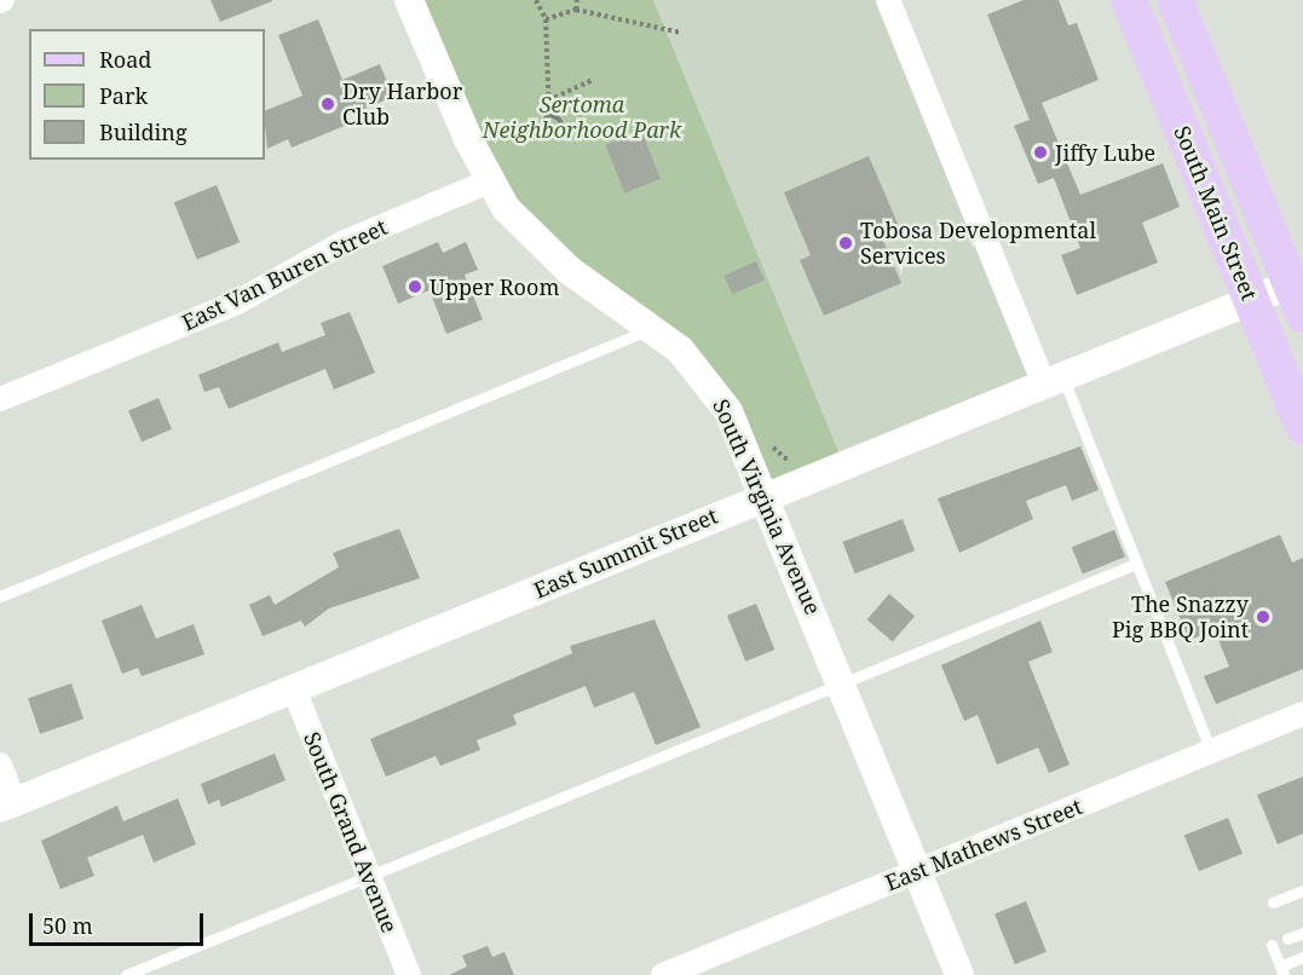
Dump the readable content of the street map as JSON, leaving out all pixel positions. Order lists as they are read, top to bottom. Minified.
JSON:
{"streets":{"main road":["South Main Street"],"street":["East Van Buren Street","South Virginia Avenue","East Summit Street","South Grand Avenue","East Mathews Street"]},"crossings":[["South Main Street","East Summit Street"],["East Van Buren Street","South Virginia Avenue"],["South Virginia Avenue","East Summit Street"],["South Virginia Avenue","East Mathews Street"],["East Summit Street","South Grand Avenue"]],"parks":["Sertoma Neighborhood Park"],"places":["Dry Harbor Club","Jiffy Lube","Tobosa Developmental Services","Upper Room","The Snazzy Pig BBQ Joint"],"legend":["Road","Park","Building"],"scale_bar":"50 m"}
